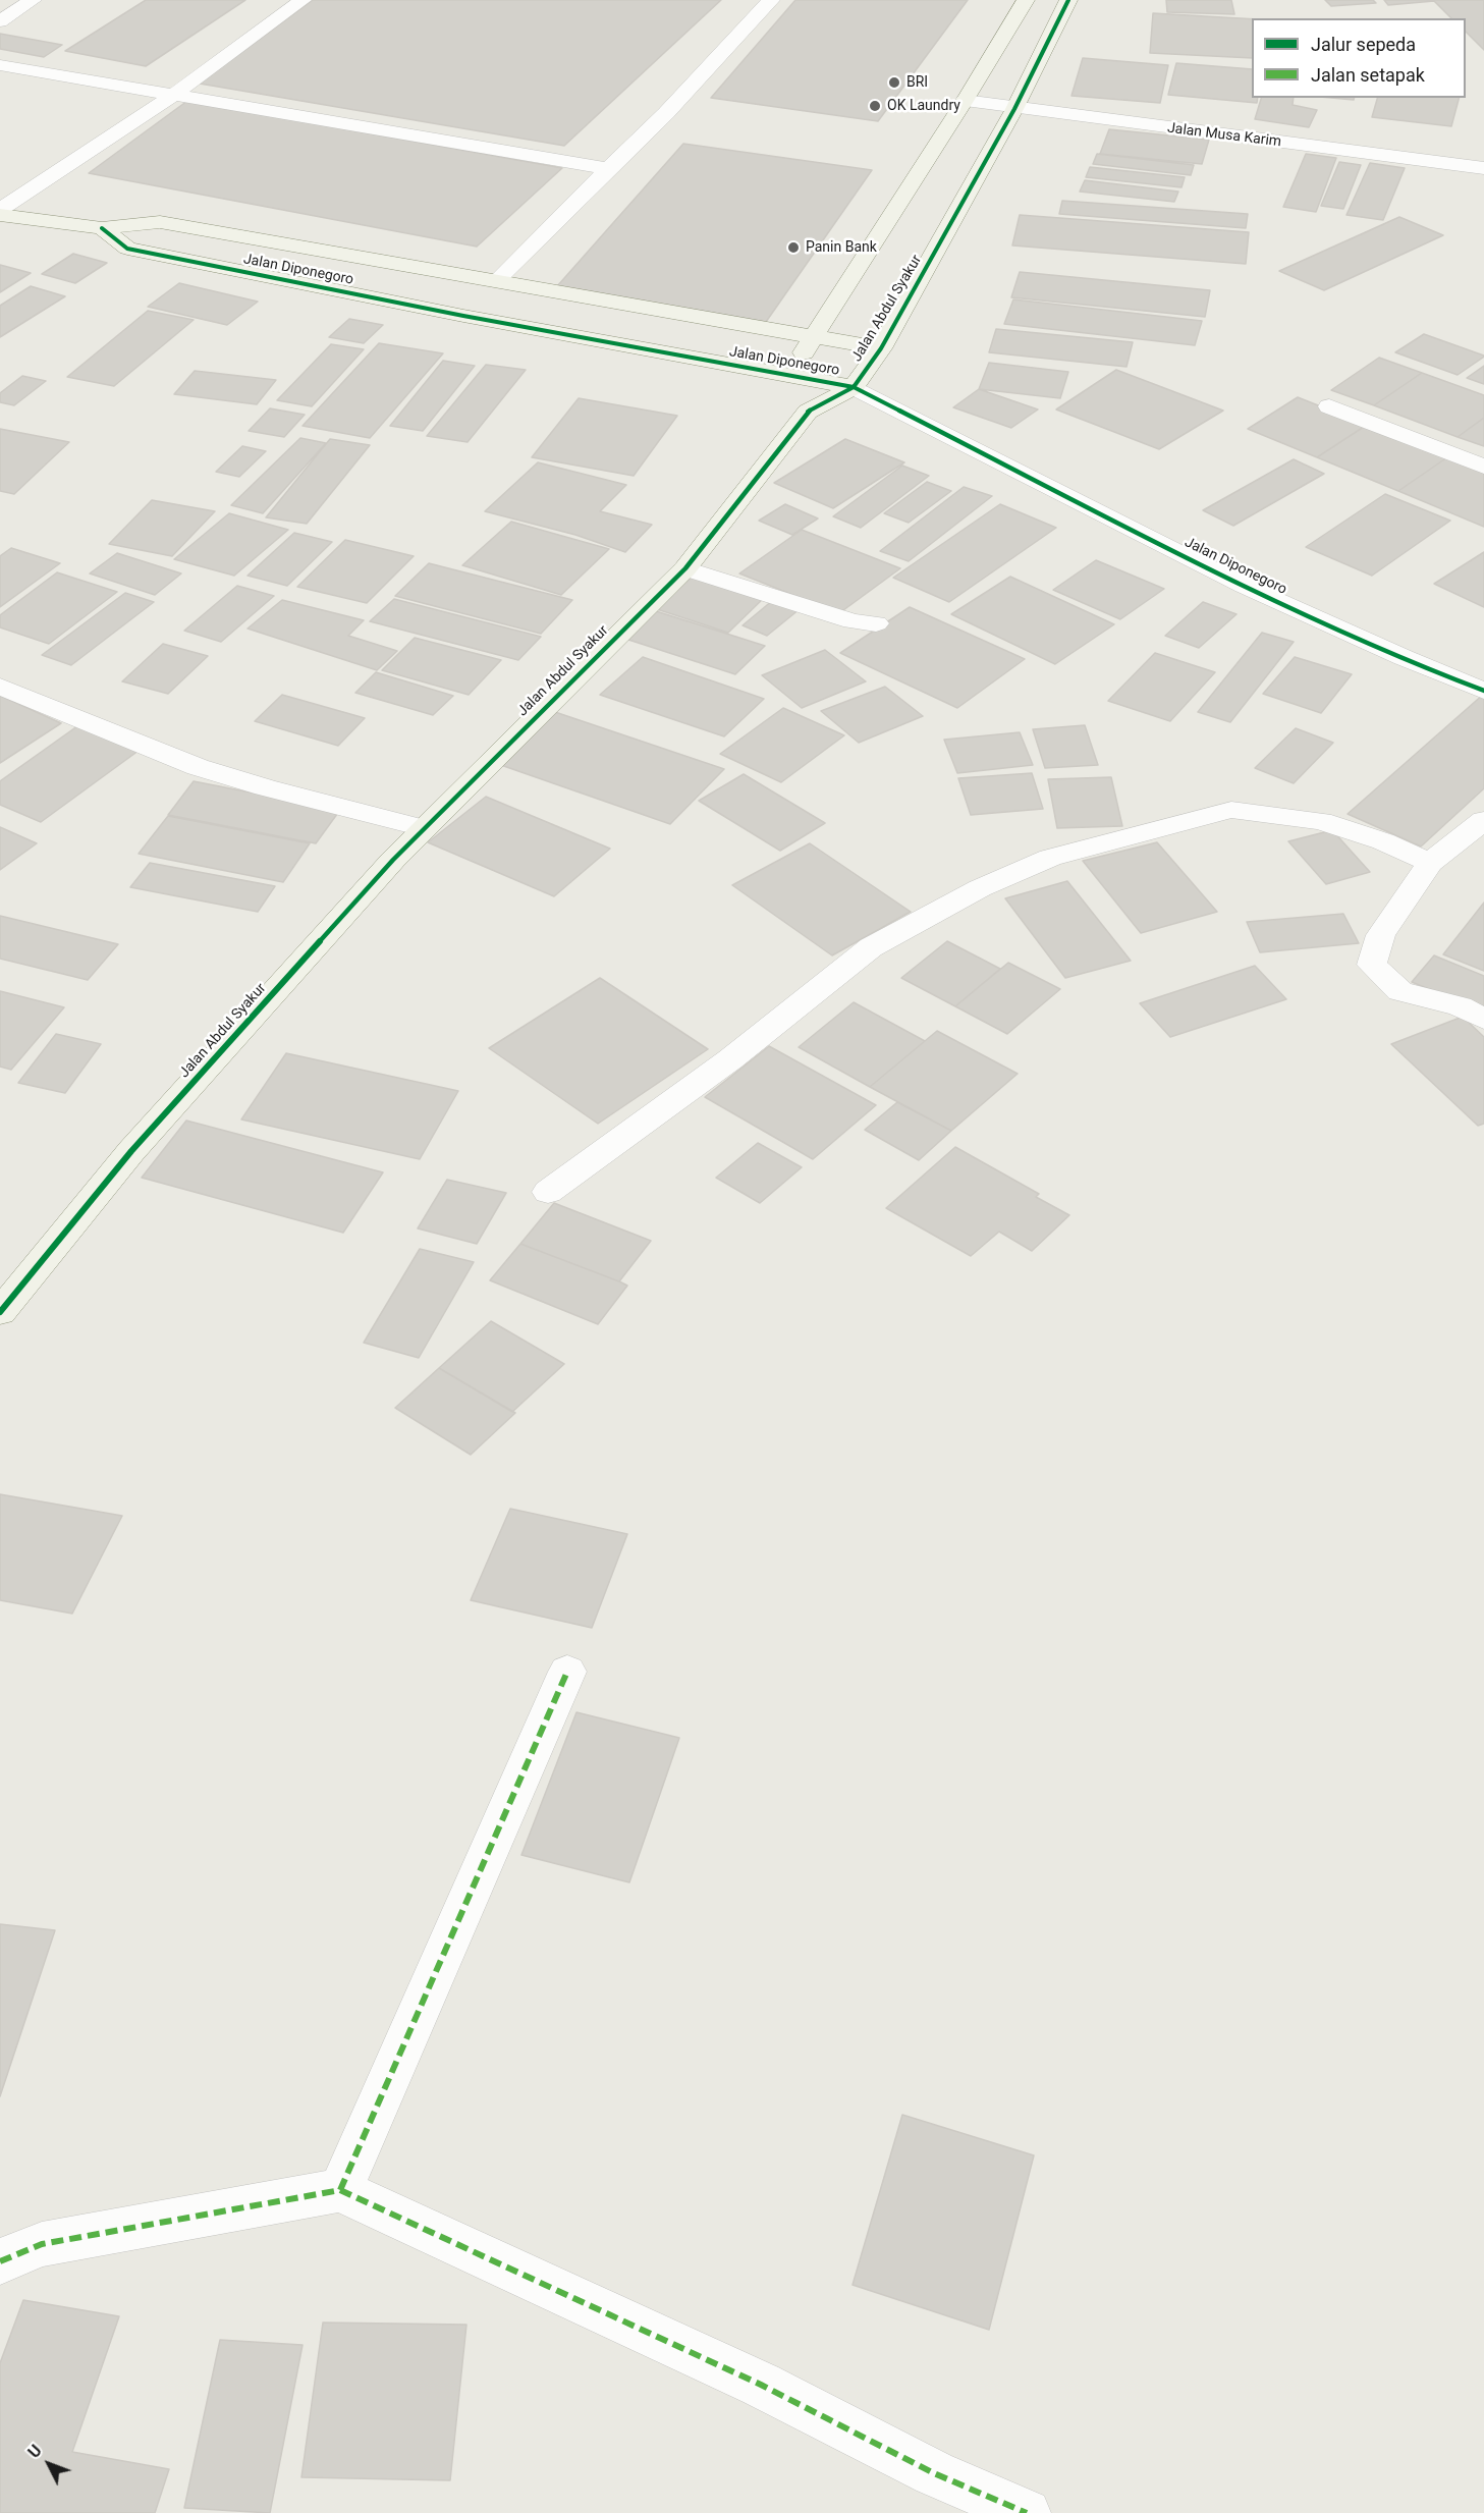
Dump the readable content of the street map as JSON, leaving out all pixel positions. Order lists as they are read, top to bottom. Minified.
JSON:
{"streets":{"street":["Jalan Musa Karim","Jalan Diponegoro","Jalan Abdul Syakur"]},"crossings":[["Jalan Musa Karim","Jalan Abdul Syakur"],["Jalan Diponegoro","Jalan Abdul Syakur"]],"places":["BRI","OK Laundry","Panin Bank"],"legend":["Jalur sepeda","Jalan setapak"],"north":"top left"}
